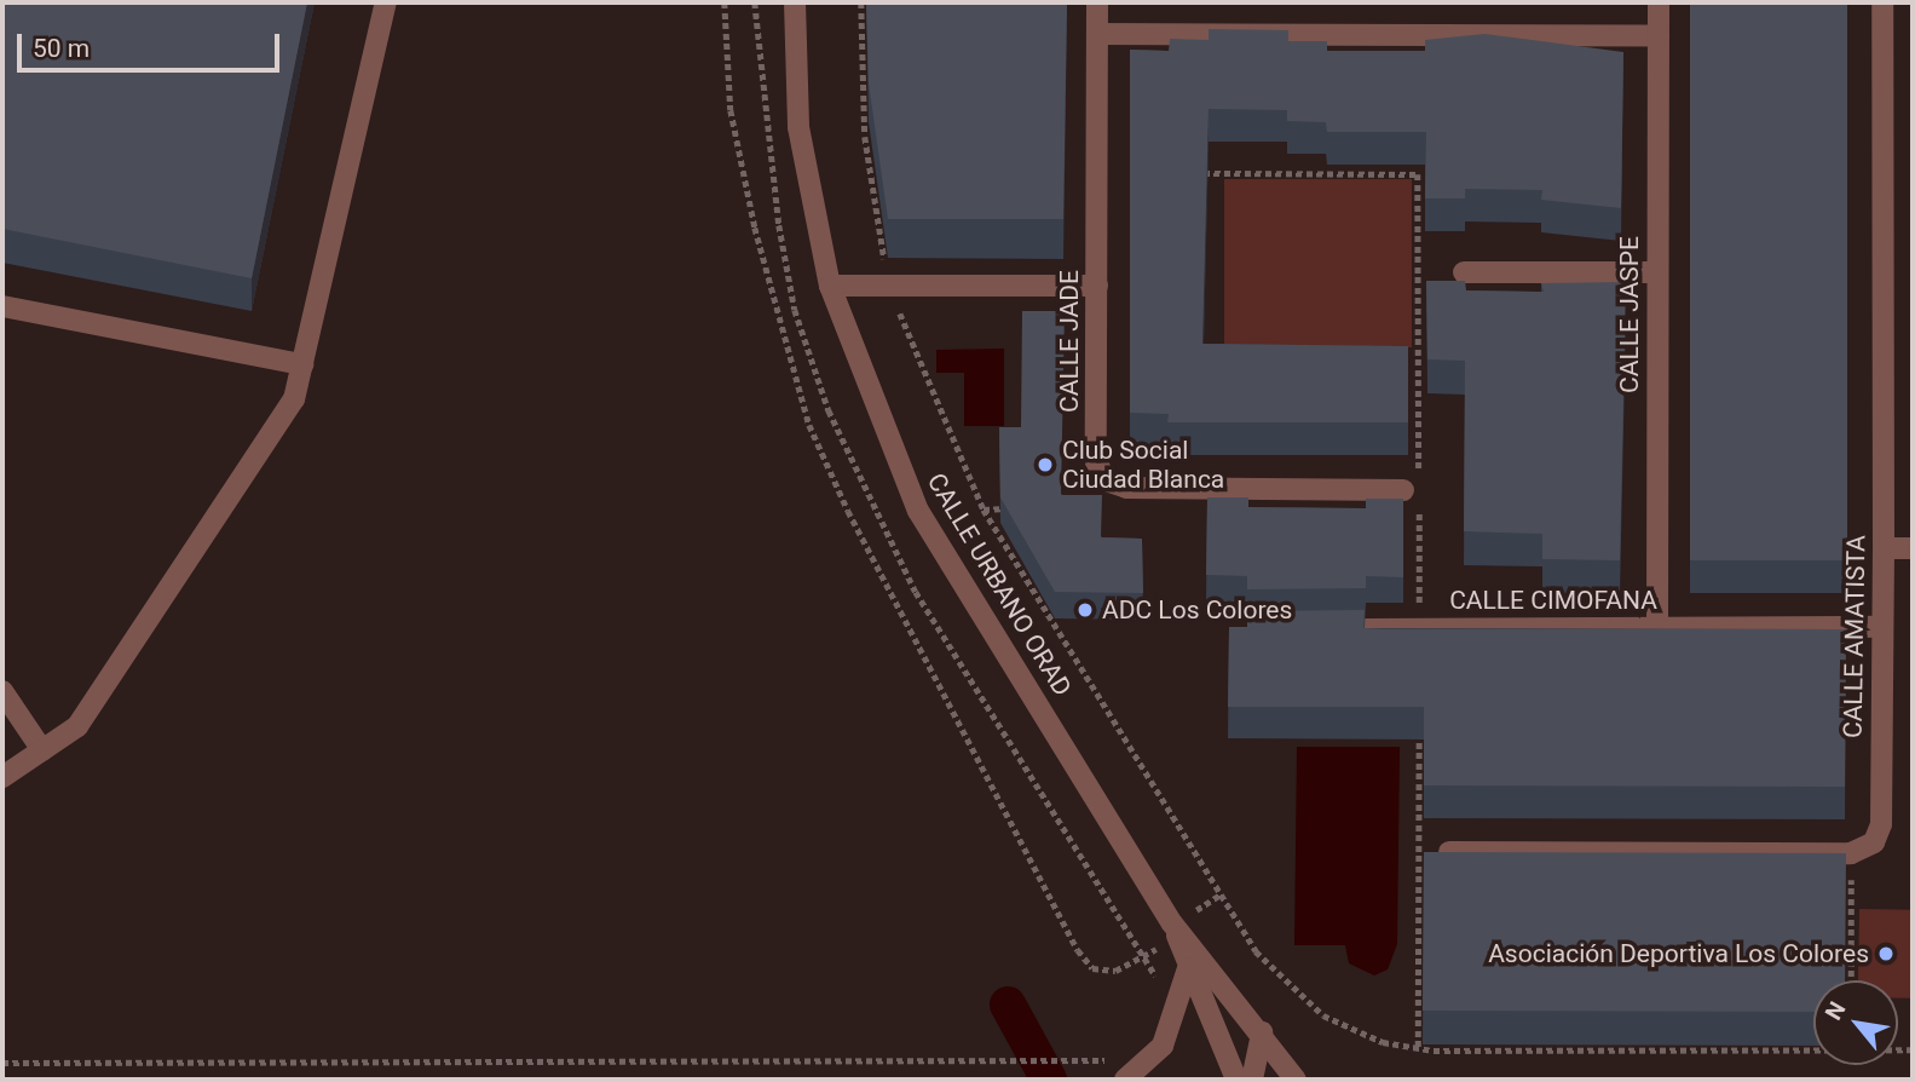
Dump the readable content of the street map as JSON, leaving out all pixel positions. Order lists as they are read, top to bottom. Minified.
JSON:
{"streets":{"street":["CALLE JASPE","CALLE JADE","CALLE URBANO ORAD","CALLE CIMOFANA","CALLE AMATISTA"]},"crossings":[["CALLE JASPE","CALLE CIMOFANA"],["CALLE CIMOFANA","CALLE AMATISTA"]],"places":["Club Social Ciudad Blanca","ADC Los Colores","Asociación Deportiva Los Colores"],"scale_bar":"50 m","north":"top left"}
